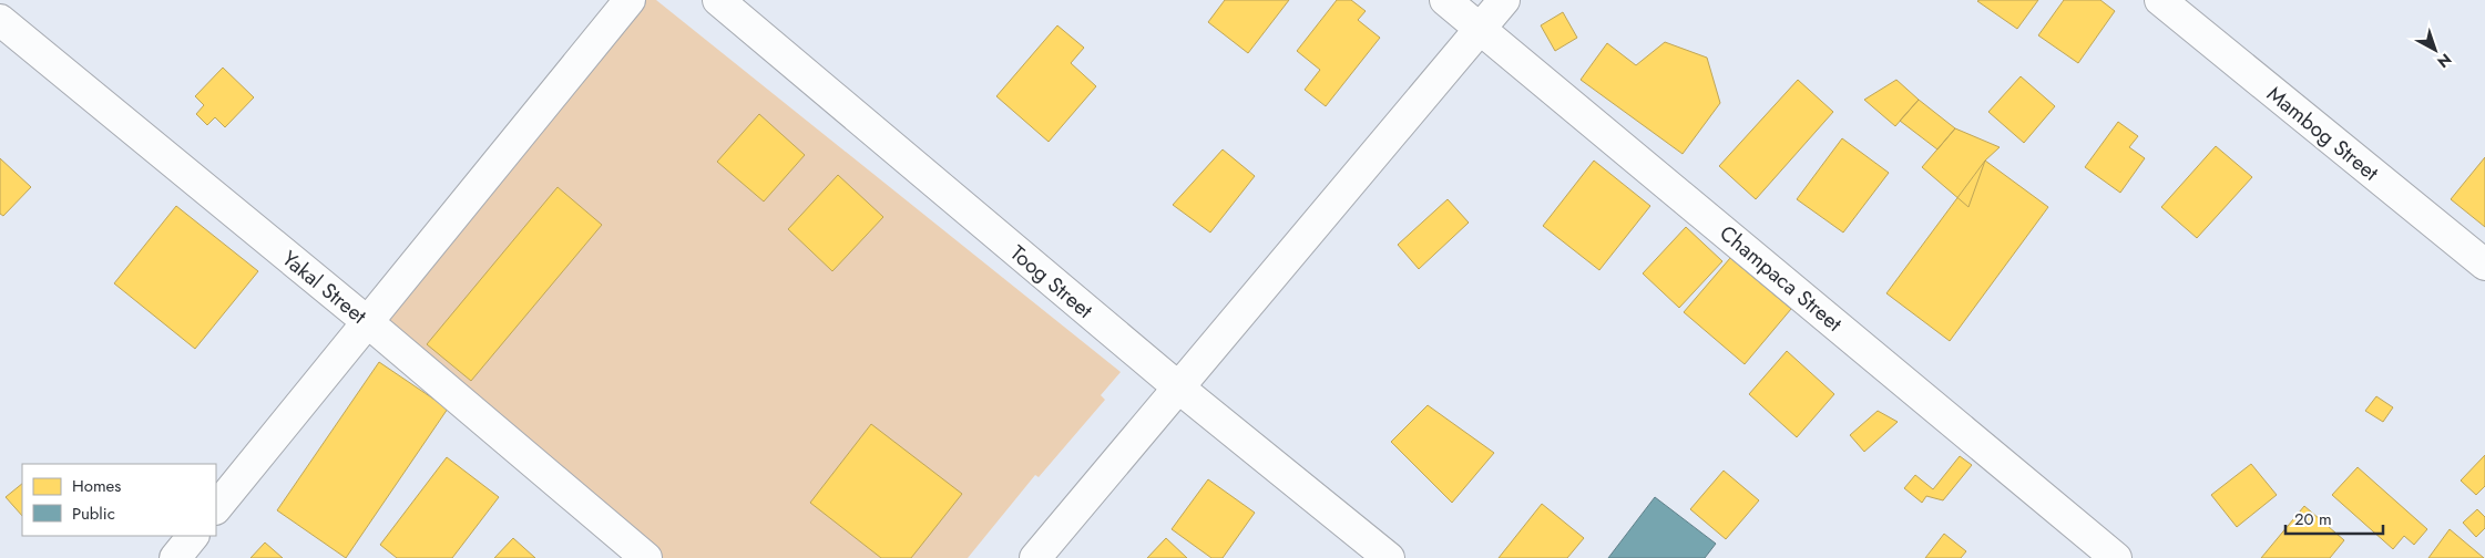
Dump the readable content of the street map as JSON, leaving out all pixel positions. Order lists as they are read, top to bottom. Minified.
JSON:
{"streets":{"street":["Mambog Street","Champaca Street","Toog Street","Yakal Street"]},"legend":["Homes","Public"],"scale_bar":"20 m","north":"bottom right"}
